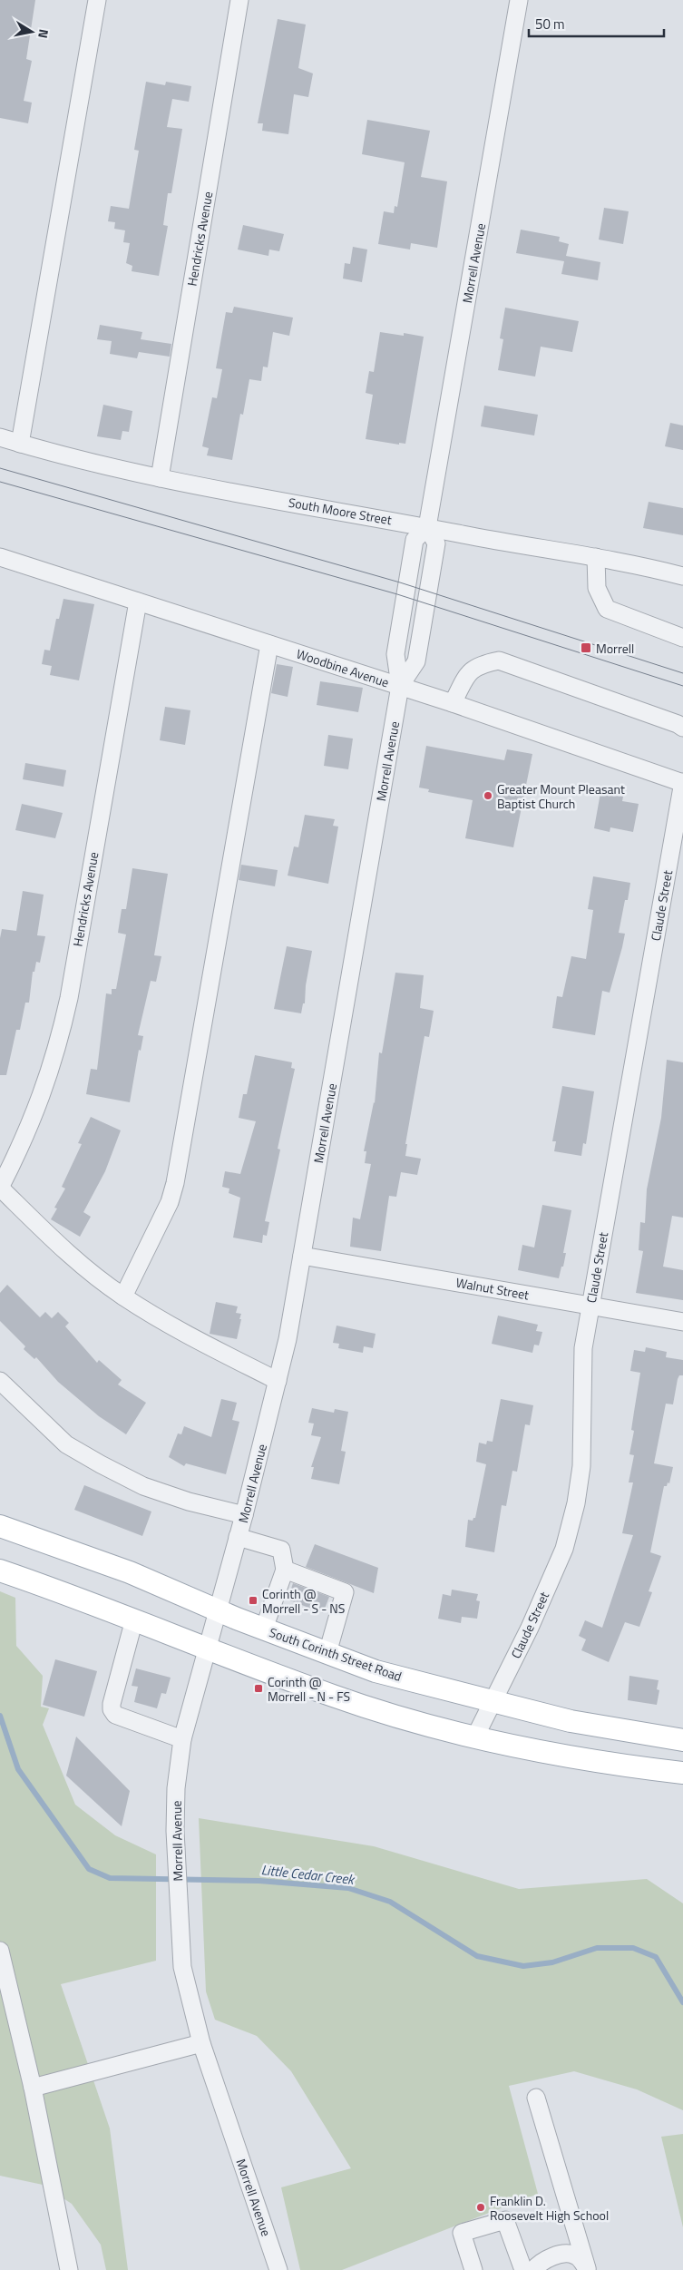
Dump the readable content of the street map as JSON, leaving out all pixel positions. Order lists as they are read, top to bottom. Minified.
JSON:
{"streets":{"main road":["South Corinth Street Road"],"street":["Hendricks Avenue","Morrell Avenue","South Moore Street","Woodbine Avenue","Claude Street","Walnut Street"]},"crossings":[["Hendricks Avenue","South Moore Street"],["Hendricks Avenue","Woodbine Avenue"],["Morrell Avenue","South Moore Street"],["Morrell Avenue","Woodbine Avenue"],["Morrell Avenue","Walnut Street"],["Morrell Avenue","South Corinth Street Road"],["Woodbine Avenue","Claude Street"],["Claude Street","Walnut Street"],["Claude Street","South Corinth Street Road"]],"water":["Little Cedar Creek"],"places":{"transit":["Morrell","Corinth @ Morrell - S - NS","Corinth @ Morrell - N - FS"],"other":["Greater Mount Pleasant Baptist Church","Franklin D. Roosevelt High School"]},"scale_bar":"50 m","north":"right"}
